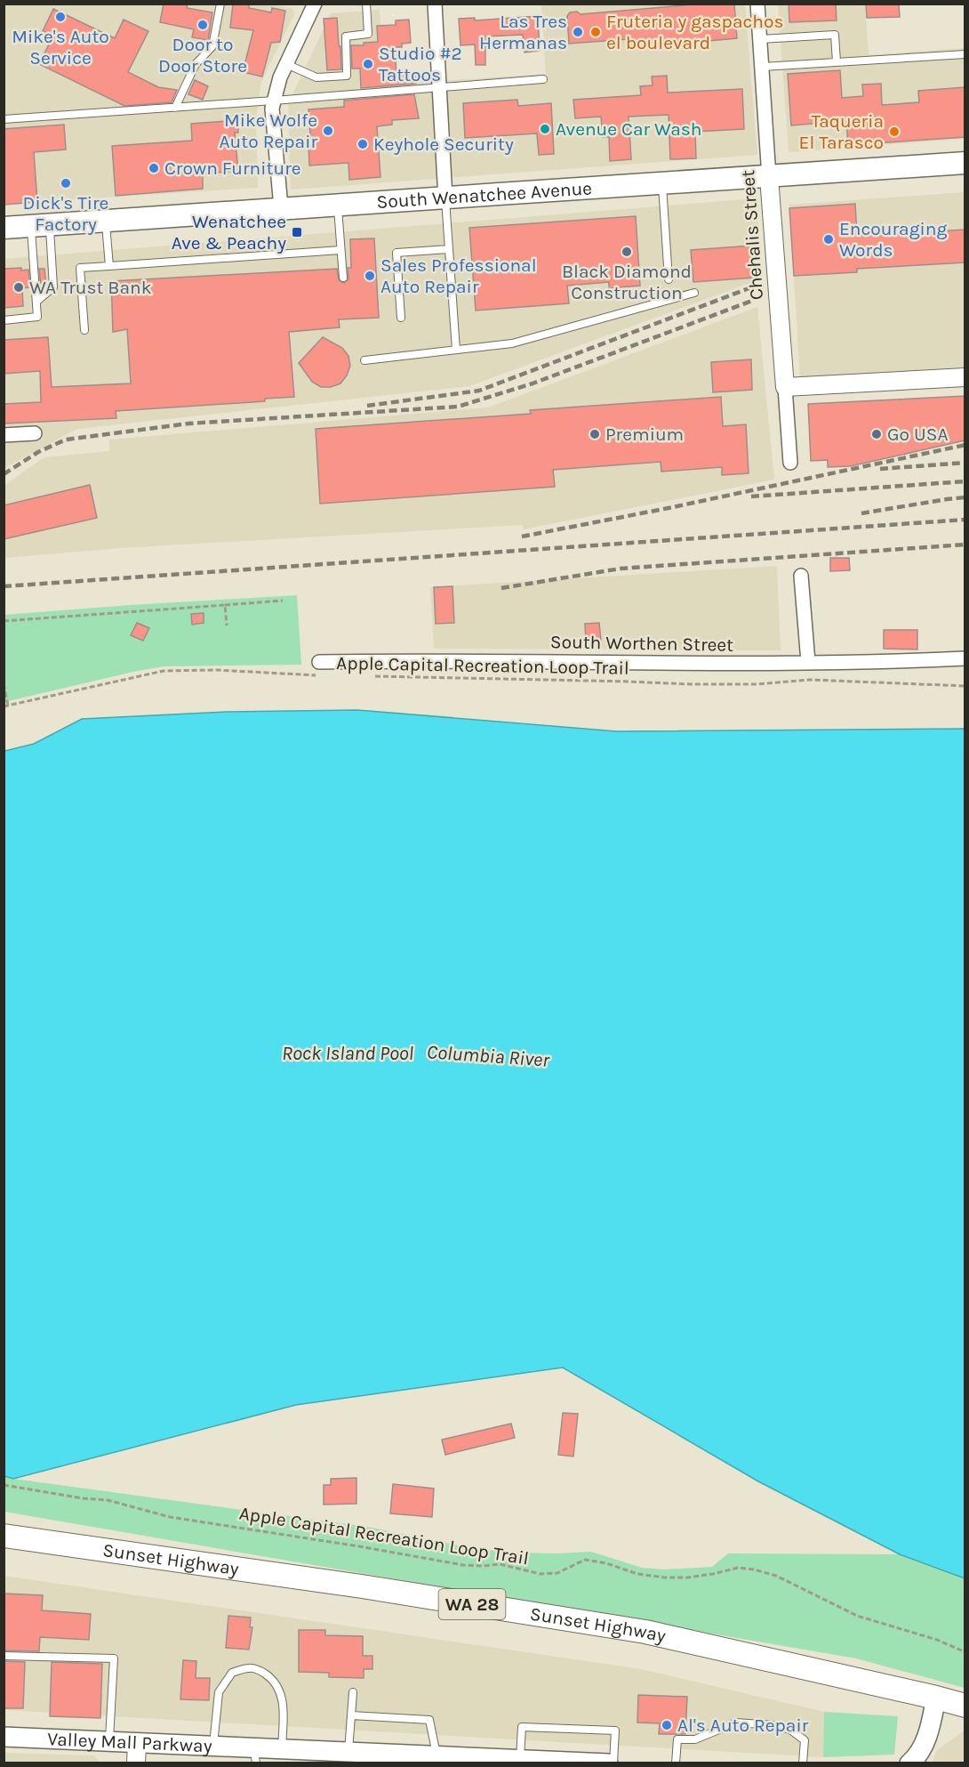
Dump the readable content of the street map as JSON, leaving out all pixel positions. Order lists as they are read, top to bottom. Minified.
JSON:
{"streets":{"highway":["Sunset Highway","WA 28"],"main road":["South Wenatchee Avenue","Valley Mall Parkway"],"street":["Chehalis Street","South Worthen Street"],"path":["Apple Capital Recreation Loop Trail"]},"crossings":[["South Wenatchee Avenue","Chehalis Street"],["South Worthen Street","Apple Capital Recreation Loop Trail"]],"water":["Rock Island Pool","Columbia River"],"places":{"other":["Mike's Auto Service","Door to Door Store","Las Tres Hermanas","Fruteria y gaspachos el boulevard","Studio #2 Tattoos","Avenue Car Wash","Mike Wolfe Auto Repair","Taqueria El Tarasco","Keyhole Security","Crown Furniture","Dick's Tire Factory","Encouraging Words","Black Diamond Construction","Sales Professional Auto Repair","WA Trust Bank","Premium","Go USA","Al's Auto Repair"],"transit":["Wenatchee Ave & Peachy"]}}
